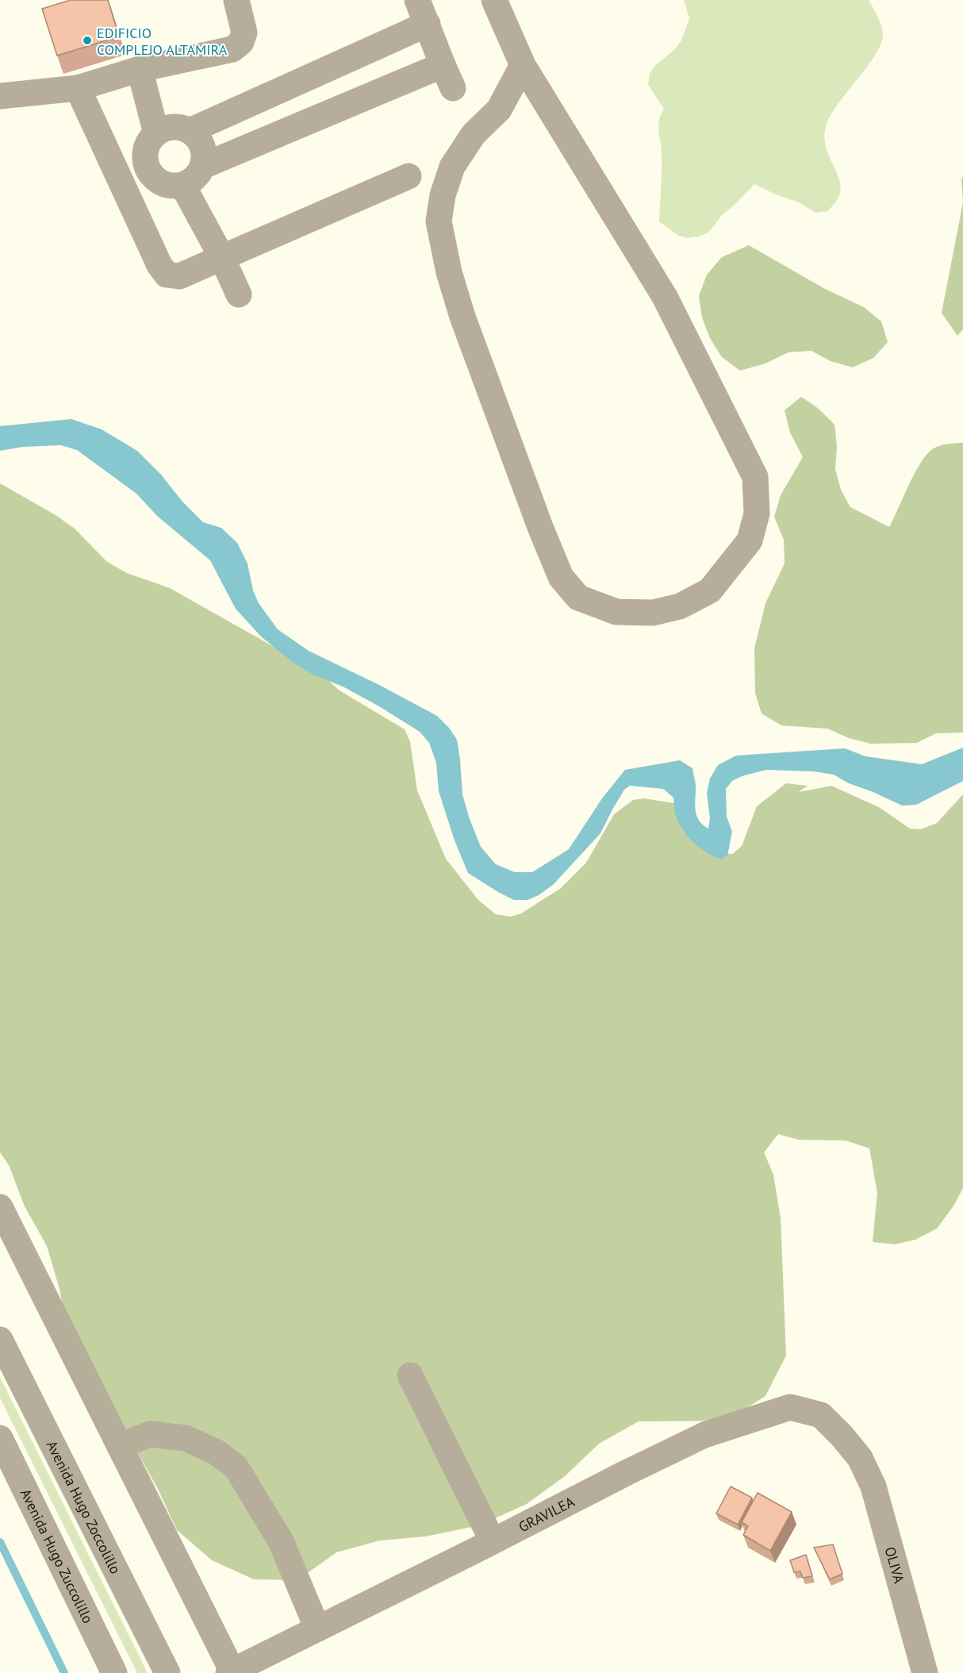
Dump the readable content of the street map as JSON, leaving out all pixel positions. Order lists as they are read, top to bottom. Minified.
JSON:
{"streets":{"street":["Avenida Hugo Zoccolillo","GRAVILEA","Avenida Hugo Zuccolillo","OLIVA"]},"crossings":[["GRAVILEA","OLIVA"]],"places":["EDIFICIO COMPLEJO ALTAMIRA"]}
